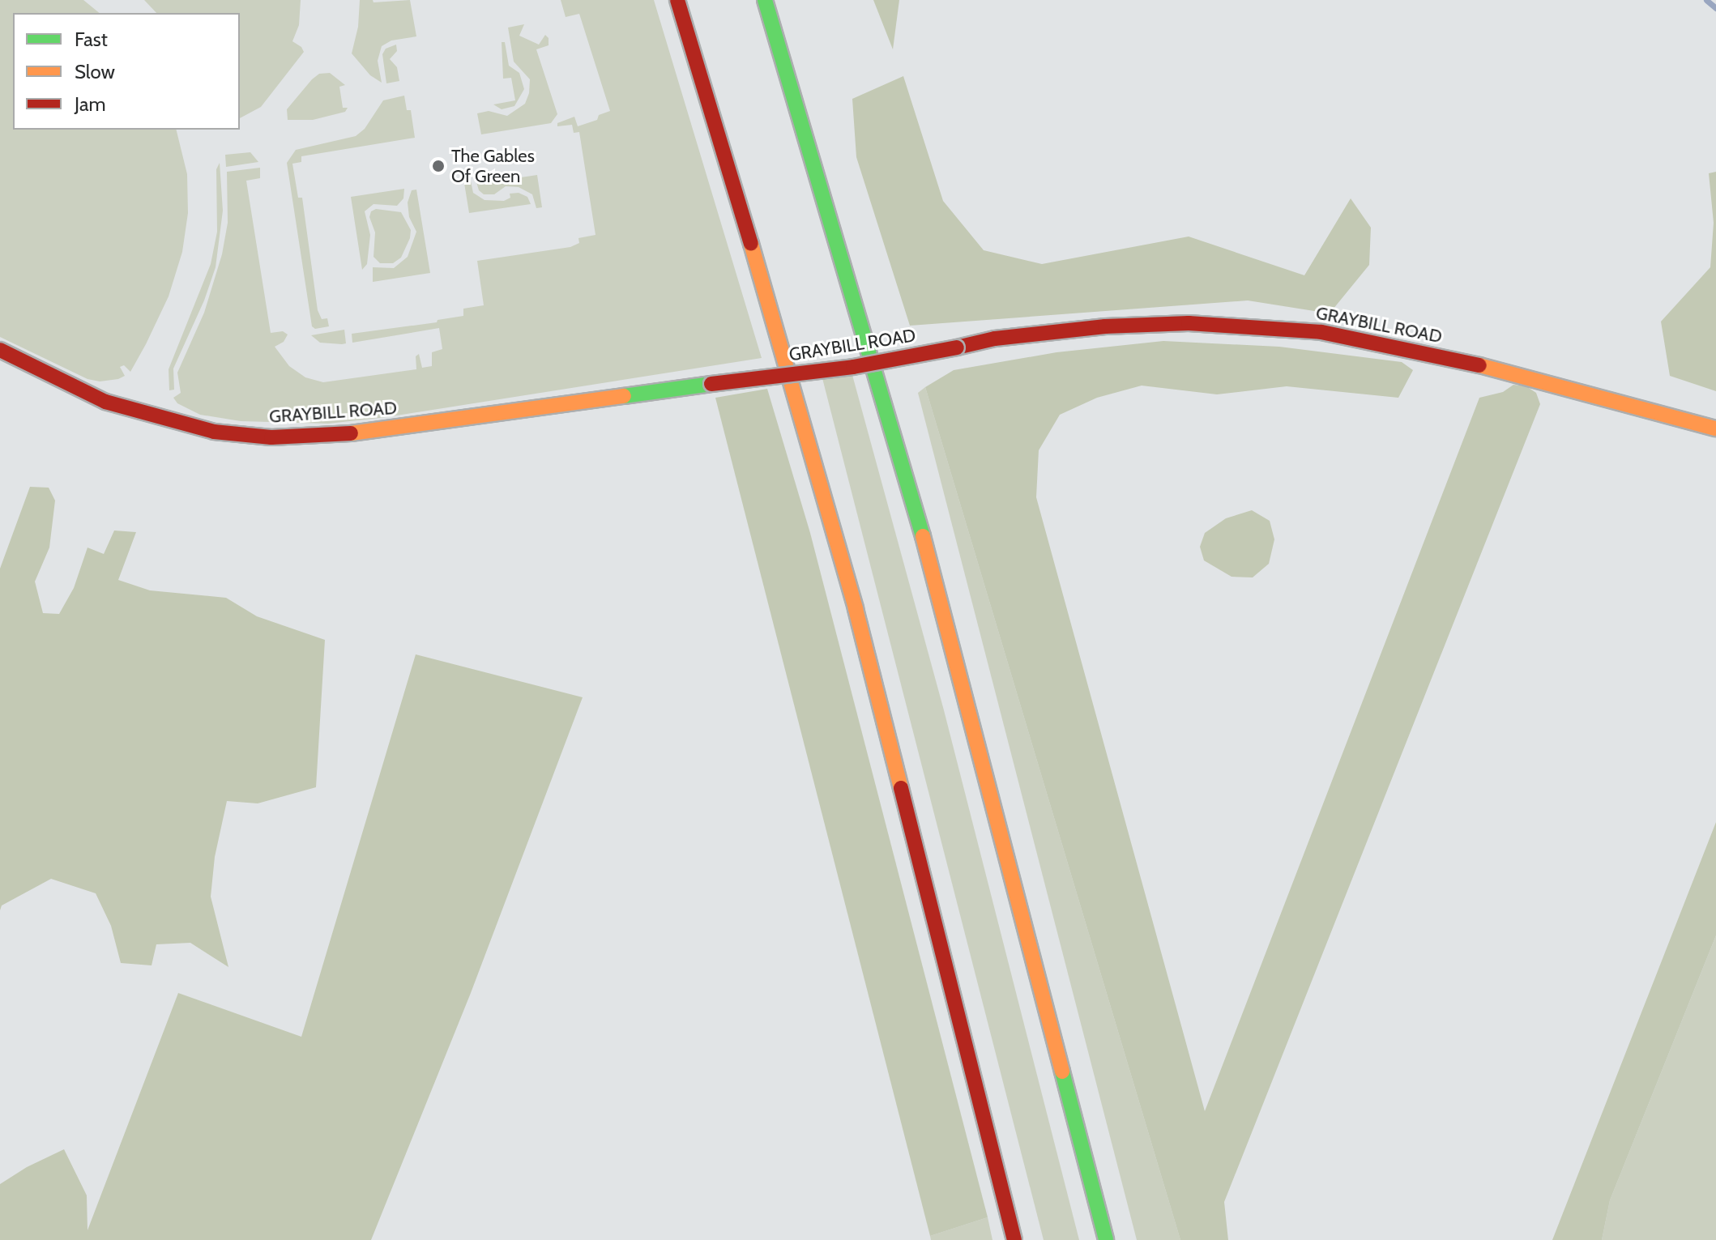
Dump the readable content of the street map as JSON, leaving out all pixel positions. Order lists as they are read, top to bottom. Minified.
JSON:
{"streets":{"main road":["GRAYBILL ROAD"]},"places":["The Gables Of Green"],"legend":["Fast","Slow","Jam"]}
